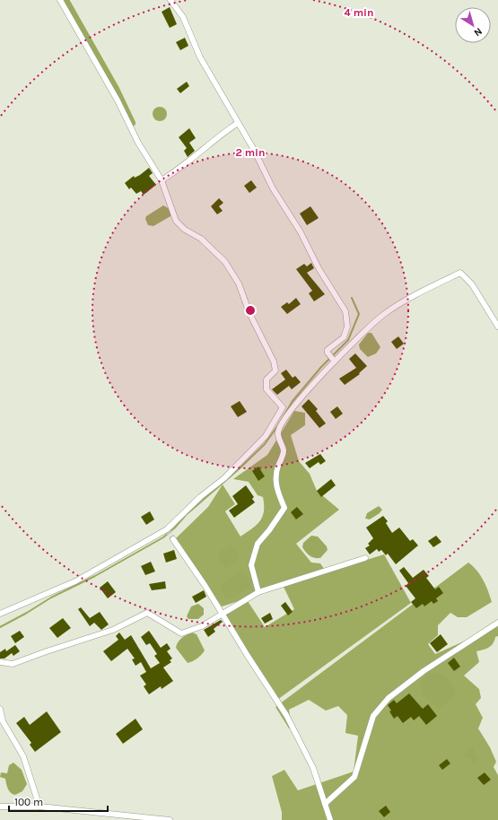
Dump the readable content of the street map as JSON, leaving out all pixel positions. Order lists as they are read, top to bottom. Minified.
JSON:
{"scale_bar":"100 m","north":"bottom right","rings":["4 min","2 min"]}
